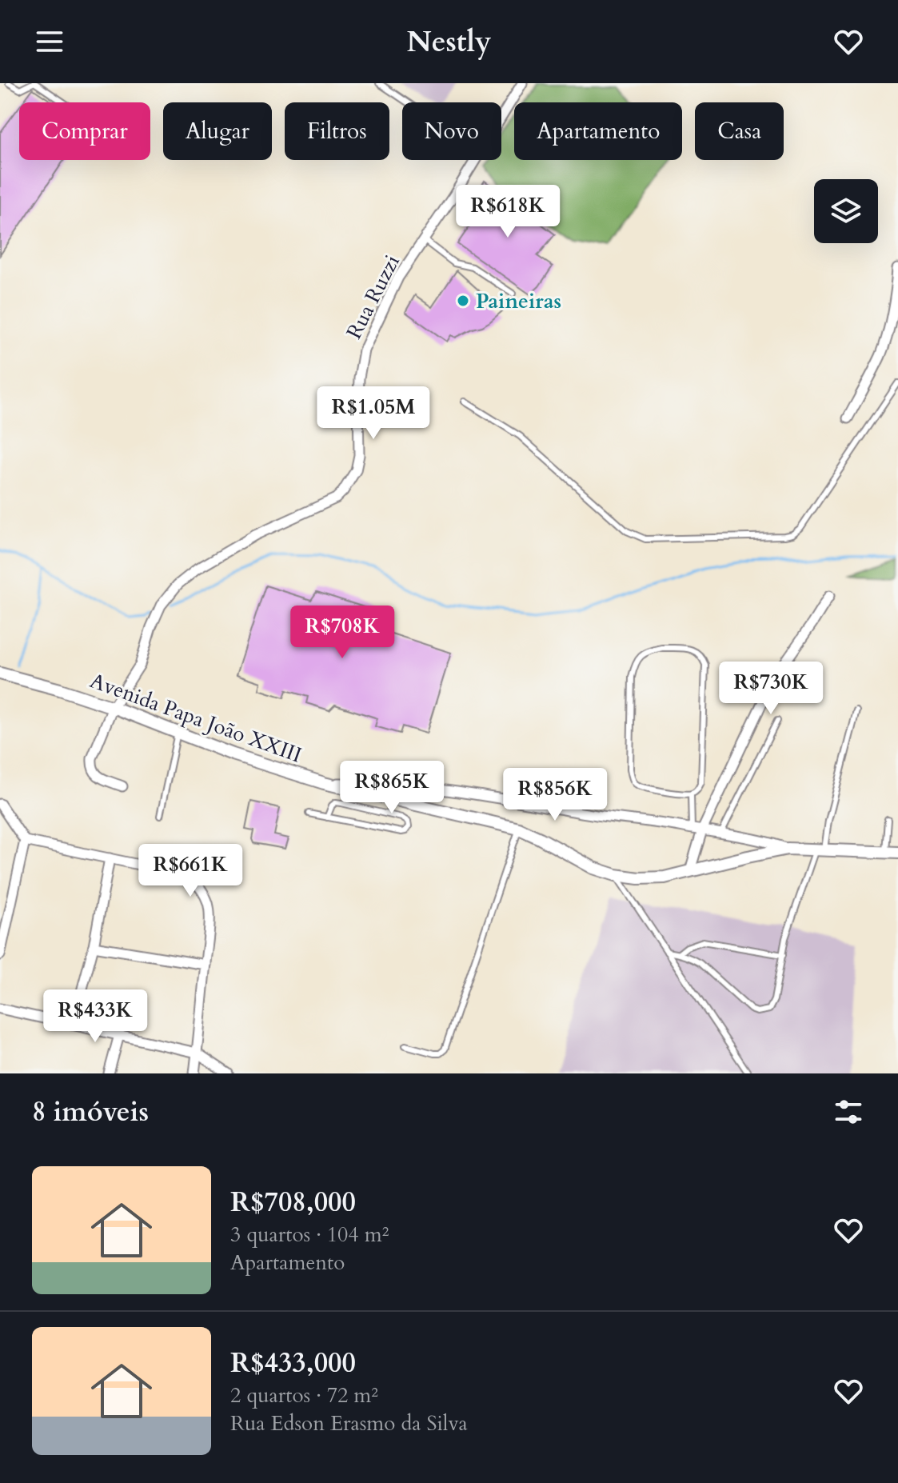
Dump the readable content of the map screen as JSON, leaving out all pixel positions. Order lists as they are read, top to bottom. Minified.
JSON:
{"streets":{"street":["Rua Ruzzi","Avenida Papa João XXIII"]},"crossings":[["Rua Ruzzi","Avenida Papa João XXIII"]],"places":["Paineiras"],"page":{"header":"Nestly","chip":["Comprar","Alugar","Filtros","Novo","Apartamento","Casa"],"price":["R$618K","R$1.05M","R$708K","R$730K","R$865K","R$856K","R$661K","R$433K"],"heading":"8 imóveis","list":[{"name":"R$708,000","note":"3 quartos · 104 m² · Apartamento"},{"name":"R$433,000","note":"2 quartos · 72 m² · Rua Edson Erasmo da Silva"}]}}
